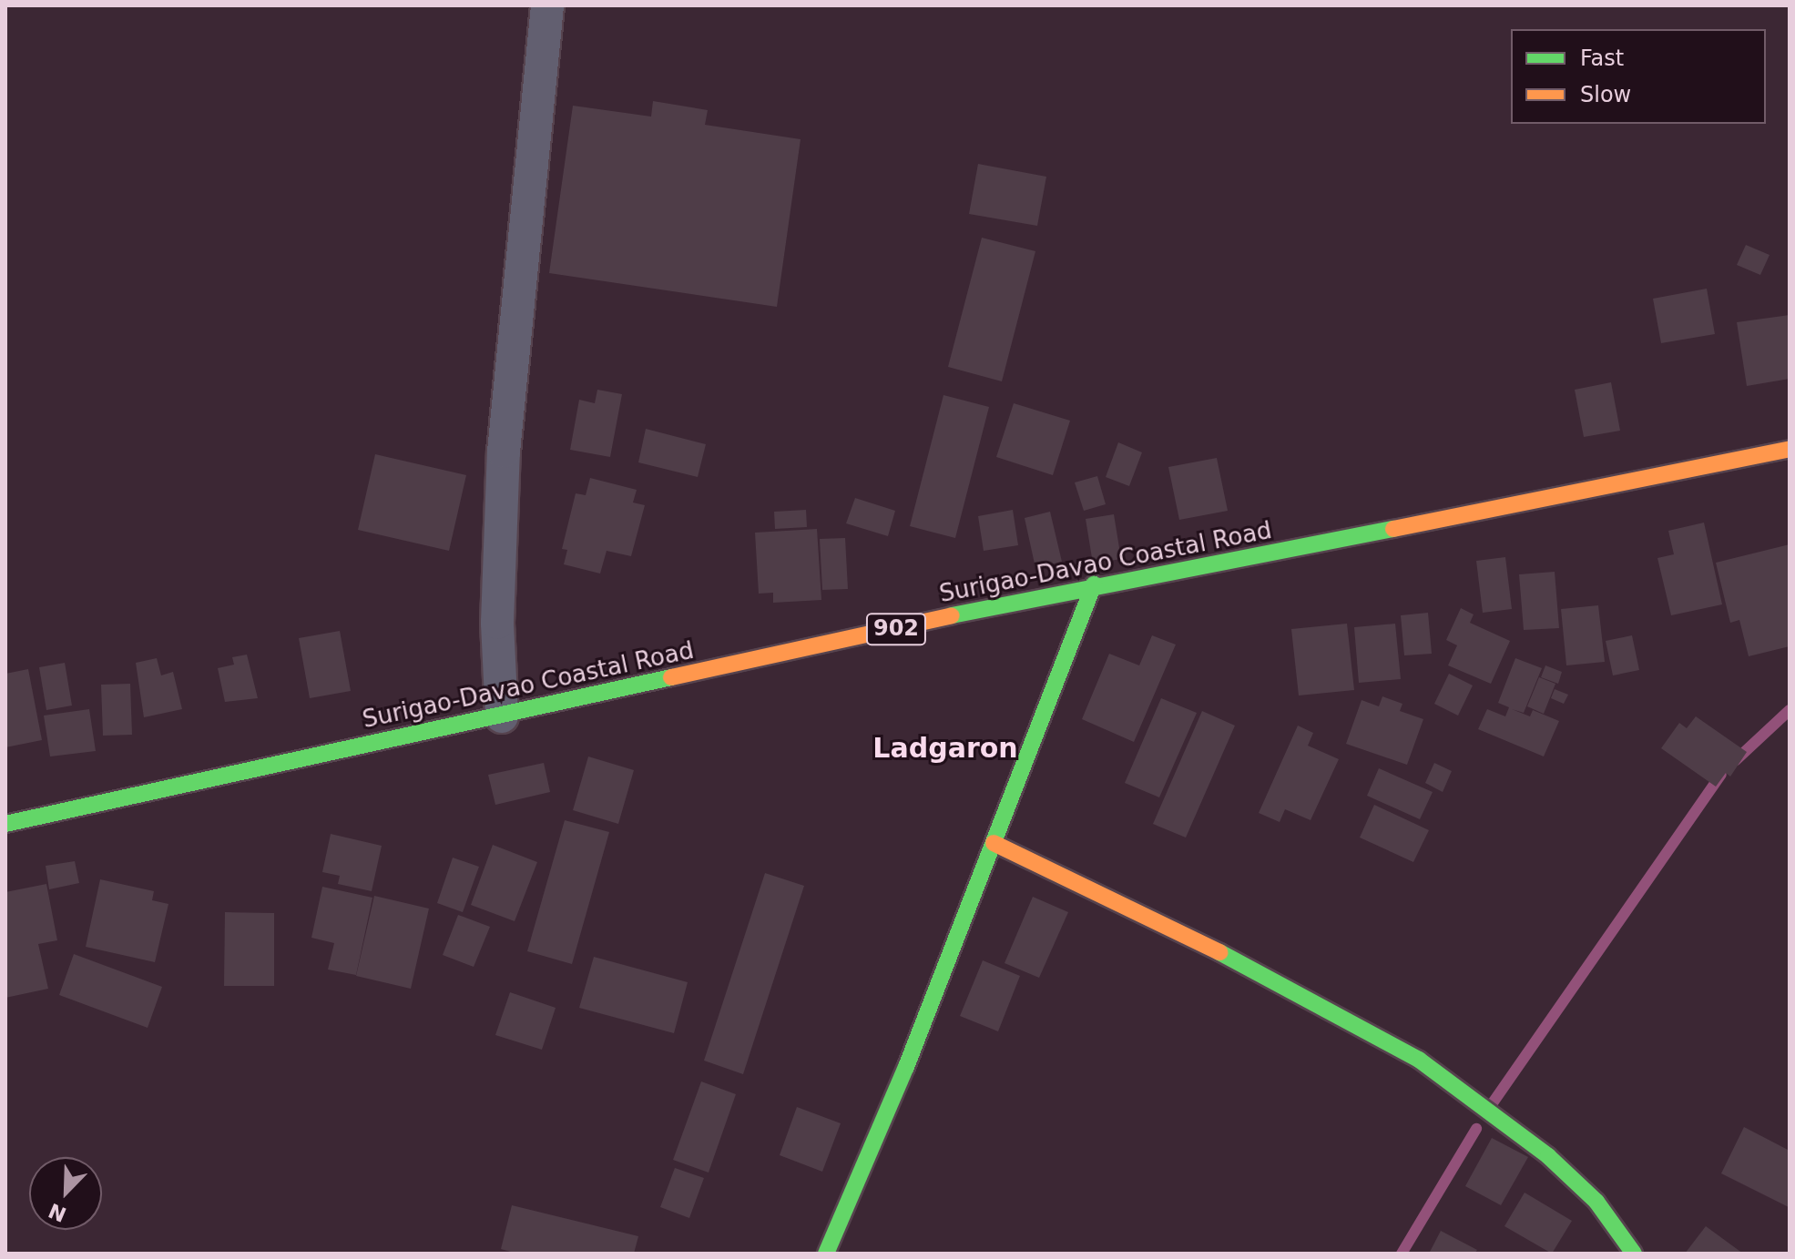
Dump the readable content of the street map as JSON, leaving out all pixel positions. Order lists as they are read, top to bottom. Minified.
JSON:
{"streets":{"main road":["Surigao-Davao Coastal Road","902"]},"districts":["Ladgaron"],"legend":["Fast","Slow"],"north":"bottom left"}
